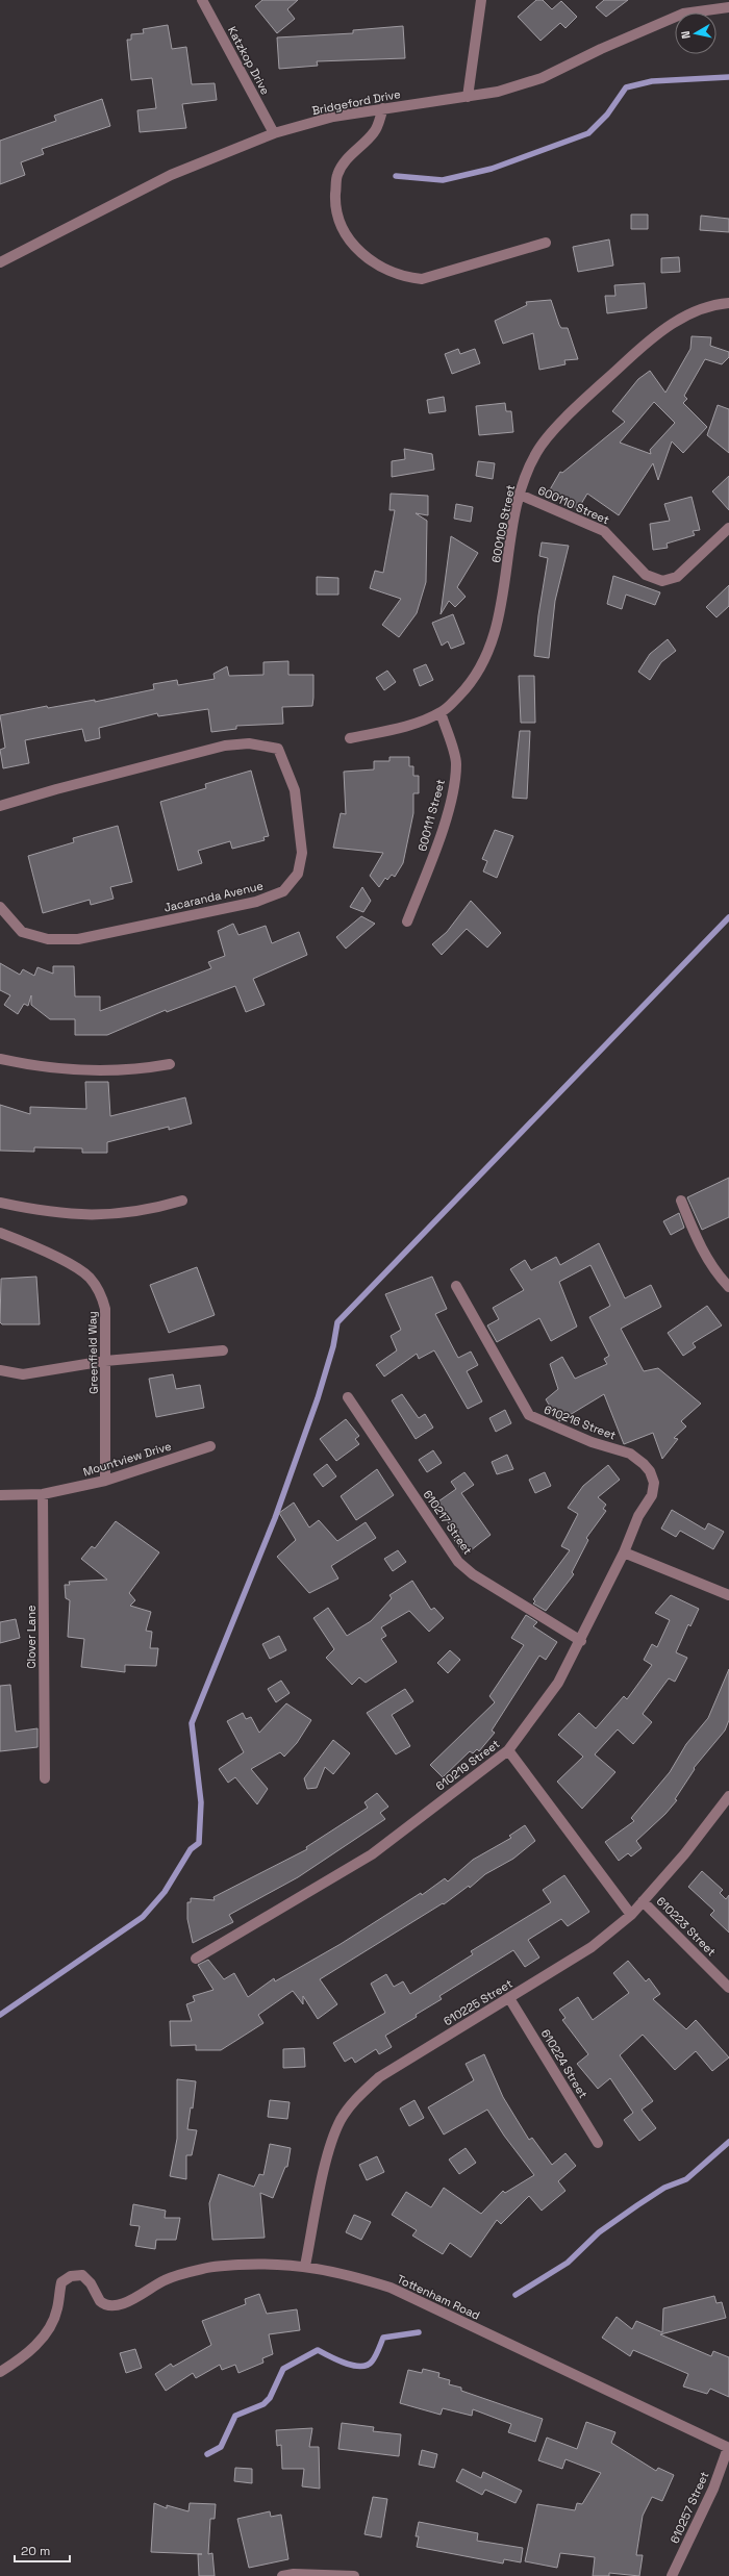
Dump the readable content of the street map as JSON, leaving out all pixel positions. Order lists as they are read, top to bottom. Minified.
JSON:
{"streets":{"street":["Katzkop Drive","Bridgeford Drive","600110 Street","600109 Street","600111 Street","Jacaranda Avenue","Greenfield Way","610216 Street","Mountview Drive","610217 Street","Clover Lane","610219 Street","610223 Street","610225 Street","610224 Street","Tottenham Road","610257 Street"]},"crossings":[["Katzkop Drive","Bridgeford Drive"],["600110 Street","600109 Street"],["600109 Street","600111 Street"],["Greenfield Way","Mountview Drive"],["610216 Street","610219 Street"],["Mountview Drive","Clover Lane"],["610217 Street","610219 Street"],["610223 Street","610225 Street"],["610225 Street","610224 Street"],["610225 Street","Tottenham Road"],["Tottenham Road","610257 Street"]],"scale_bar":"20 m","north":"left"}
